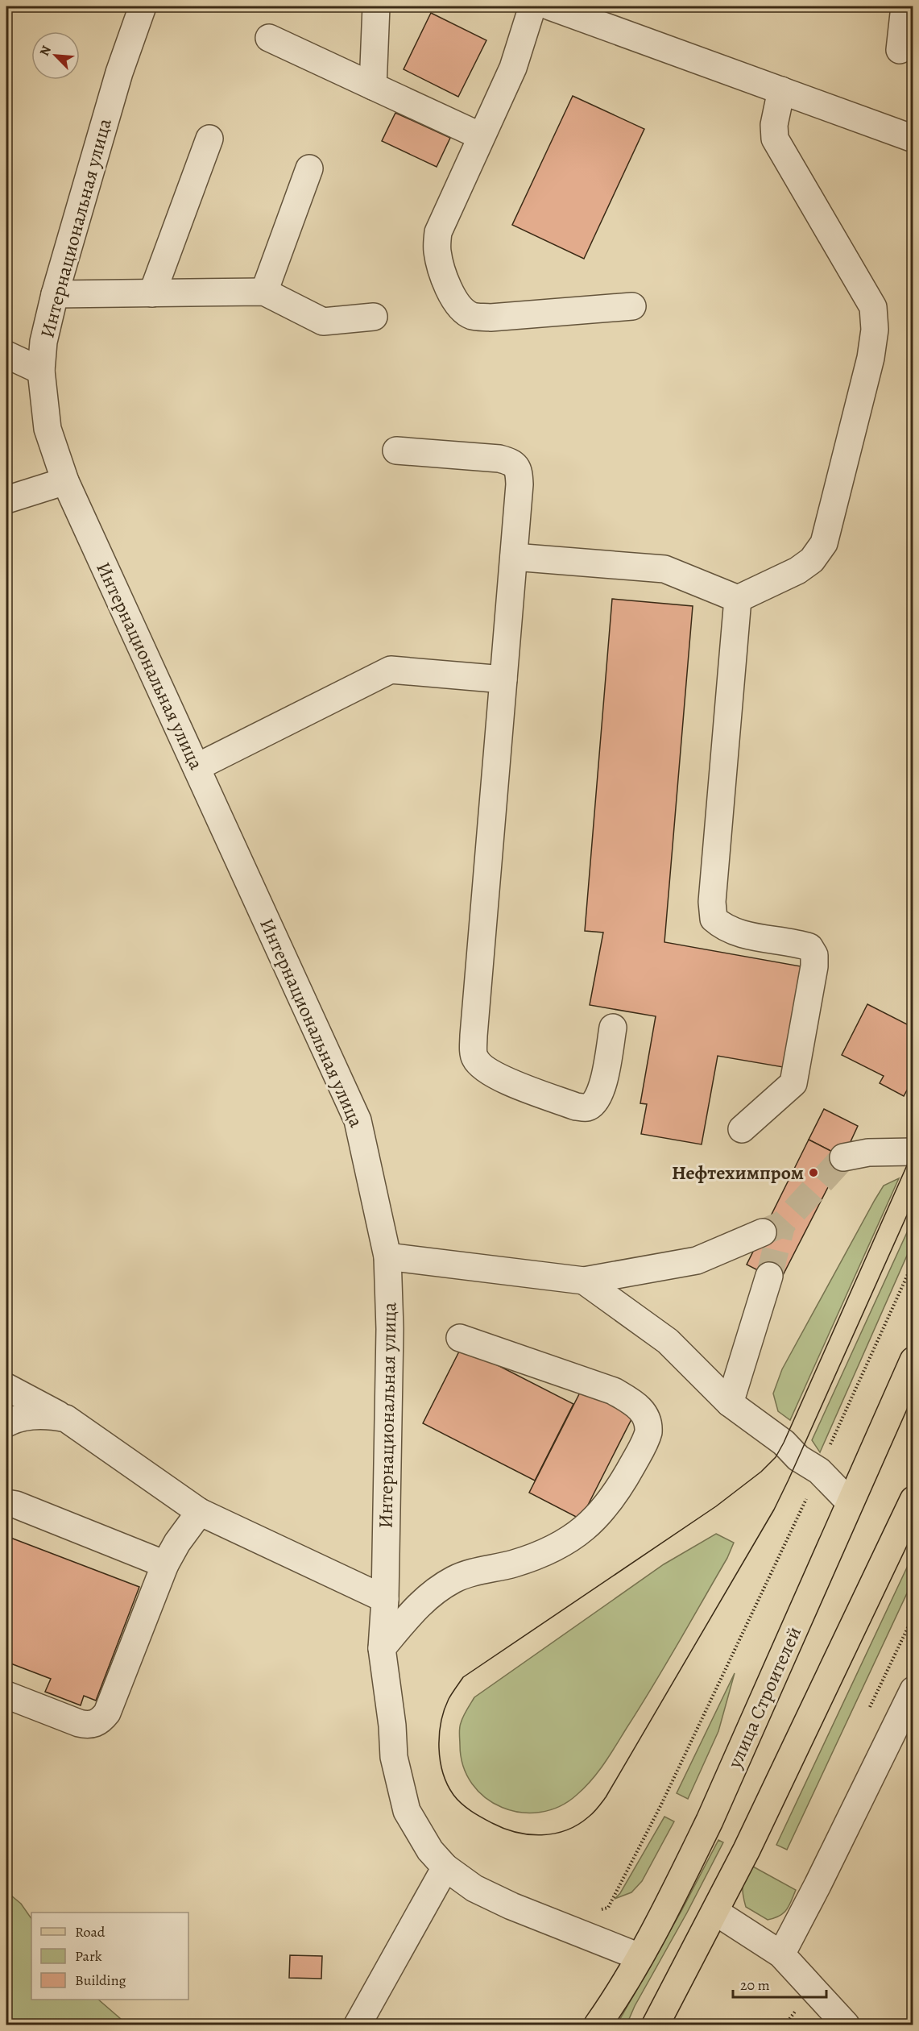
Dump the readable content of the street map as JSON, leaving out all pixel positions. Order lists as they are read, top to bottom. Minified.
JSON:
{"streets":{"main road":["улица Строителей"],"street":["Интернациональная улица"]},"crossings":[["Интернациональная улица","улица Строителей"]],"places":["Нефтехимпром"],"legend":["Road","Park","Building"],"scale_bar":"20 m","north":"top left"}
